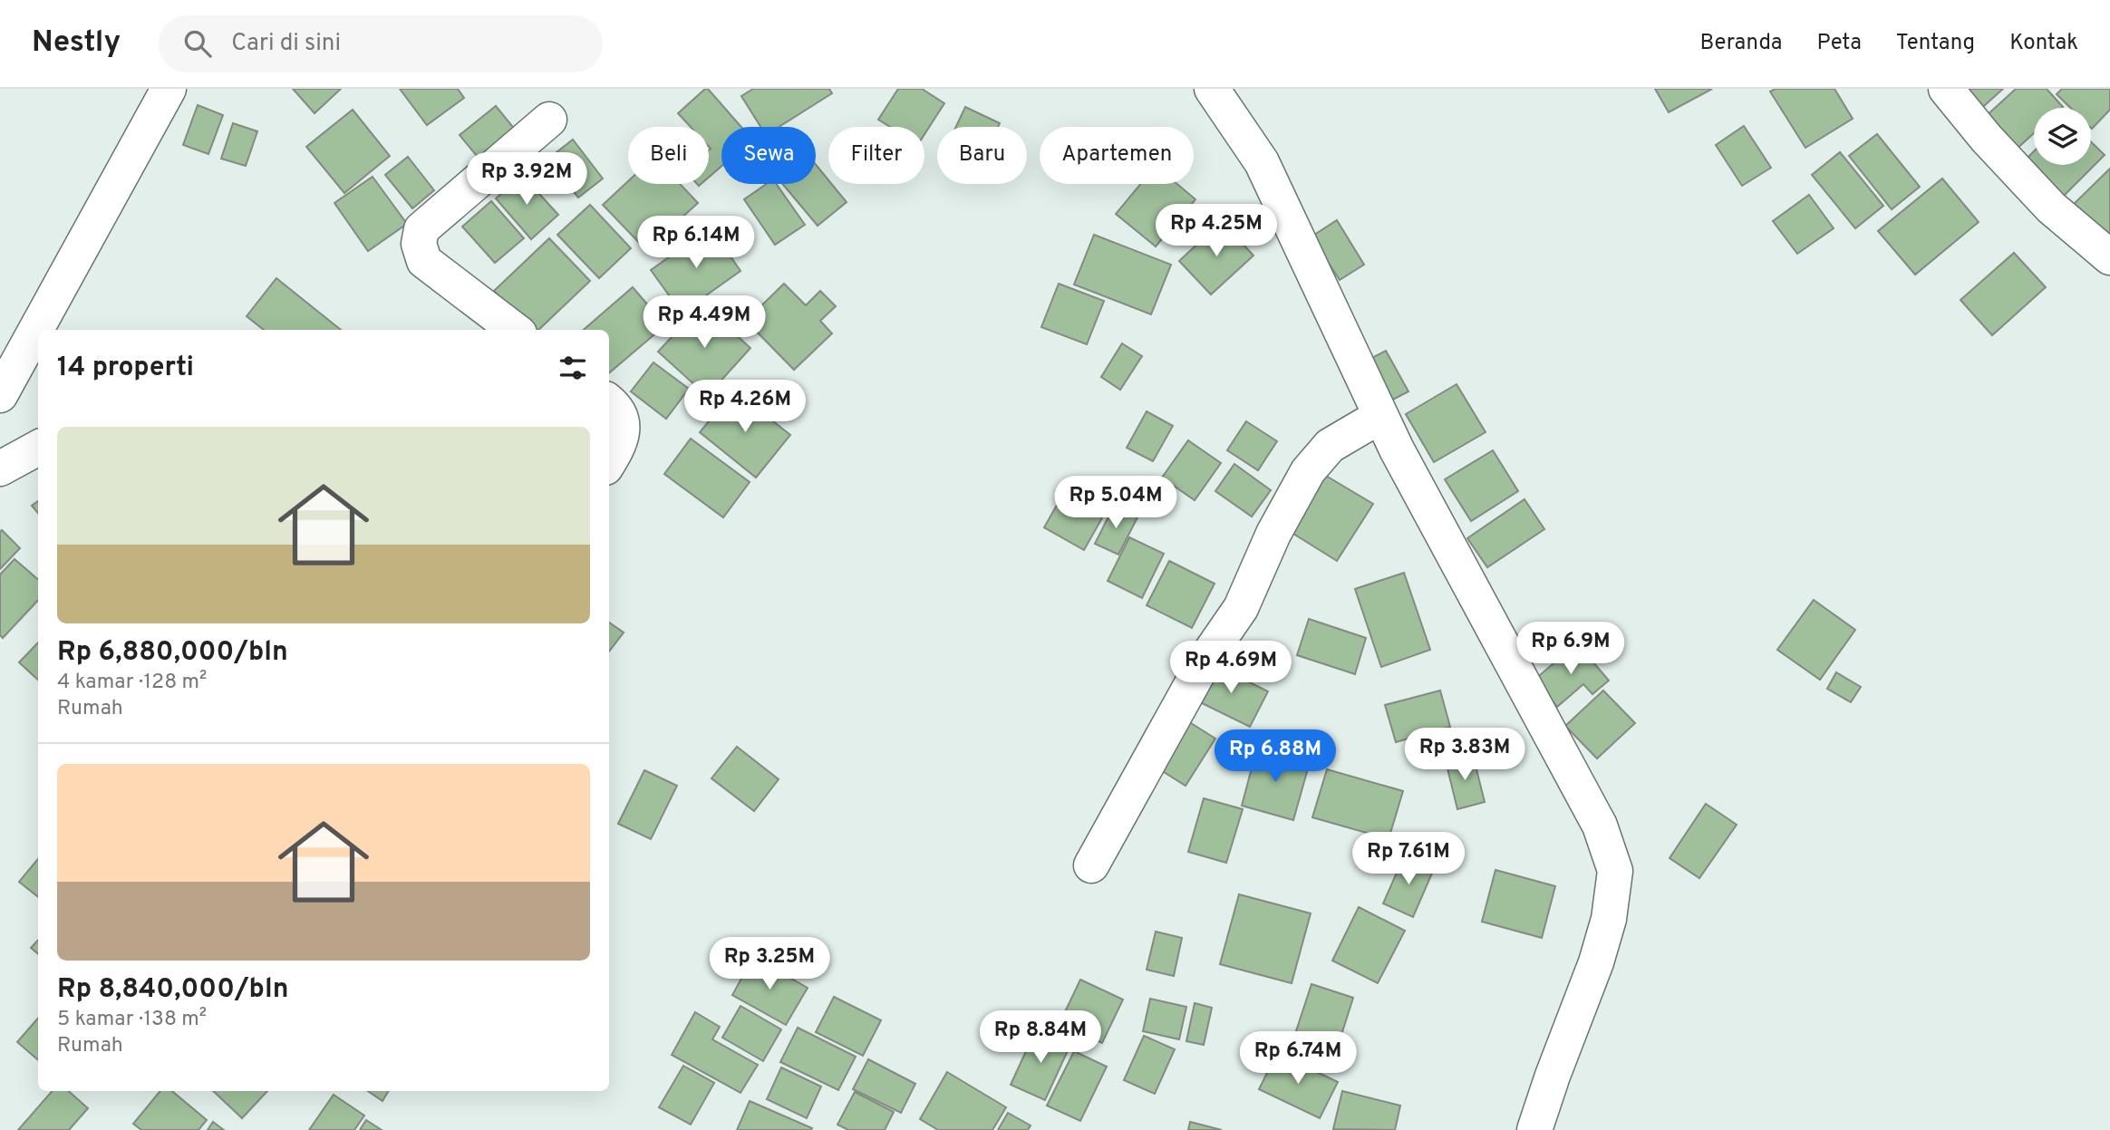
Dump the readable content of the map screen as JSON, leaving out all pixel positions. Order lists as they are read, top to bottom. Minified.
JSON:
{"page":{"header":"Nestly","search":"Cari di sini","nav":["Beranda","Peta","Tentang","Kontak"],"chip":["Beli","Sewa","Filter","Baru","Apartemen"],"price":["Rp 3.92M","Rp 4.25M","Rp 6.14M","Rp 4.49M","Rp 4.26M","Rp 5.04M","Rp 6.9M","Rp 4.69M","Rp 3.83M","Rp 6.88M","Rp 7.61M","Rp 3.25M","Rp 8.84M","Rp 6.74M"],"heading":"14 properti","list":[{"name":"Rp 6,880,000/bln","note":"4 kamar · 128 m² · Rumah"},{"name":"Rp 8,840,000/bln","note":"5 kamar · 138 m² · Rumah"}]}}
